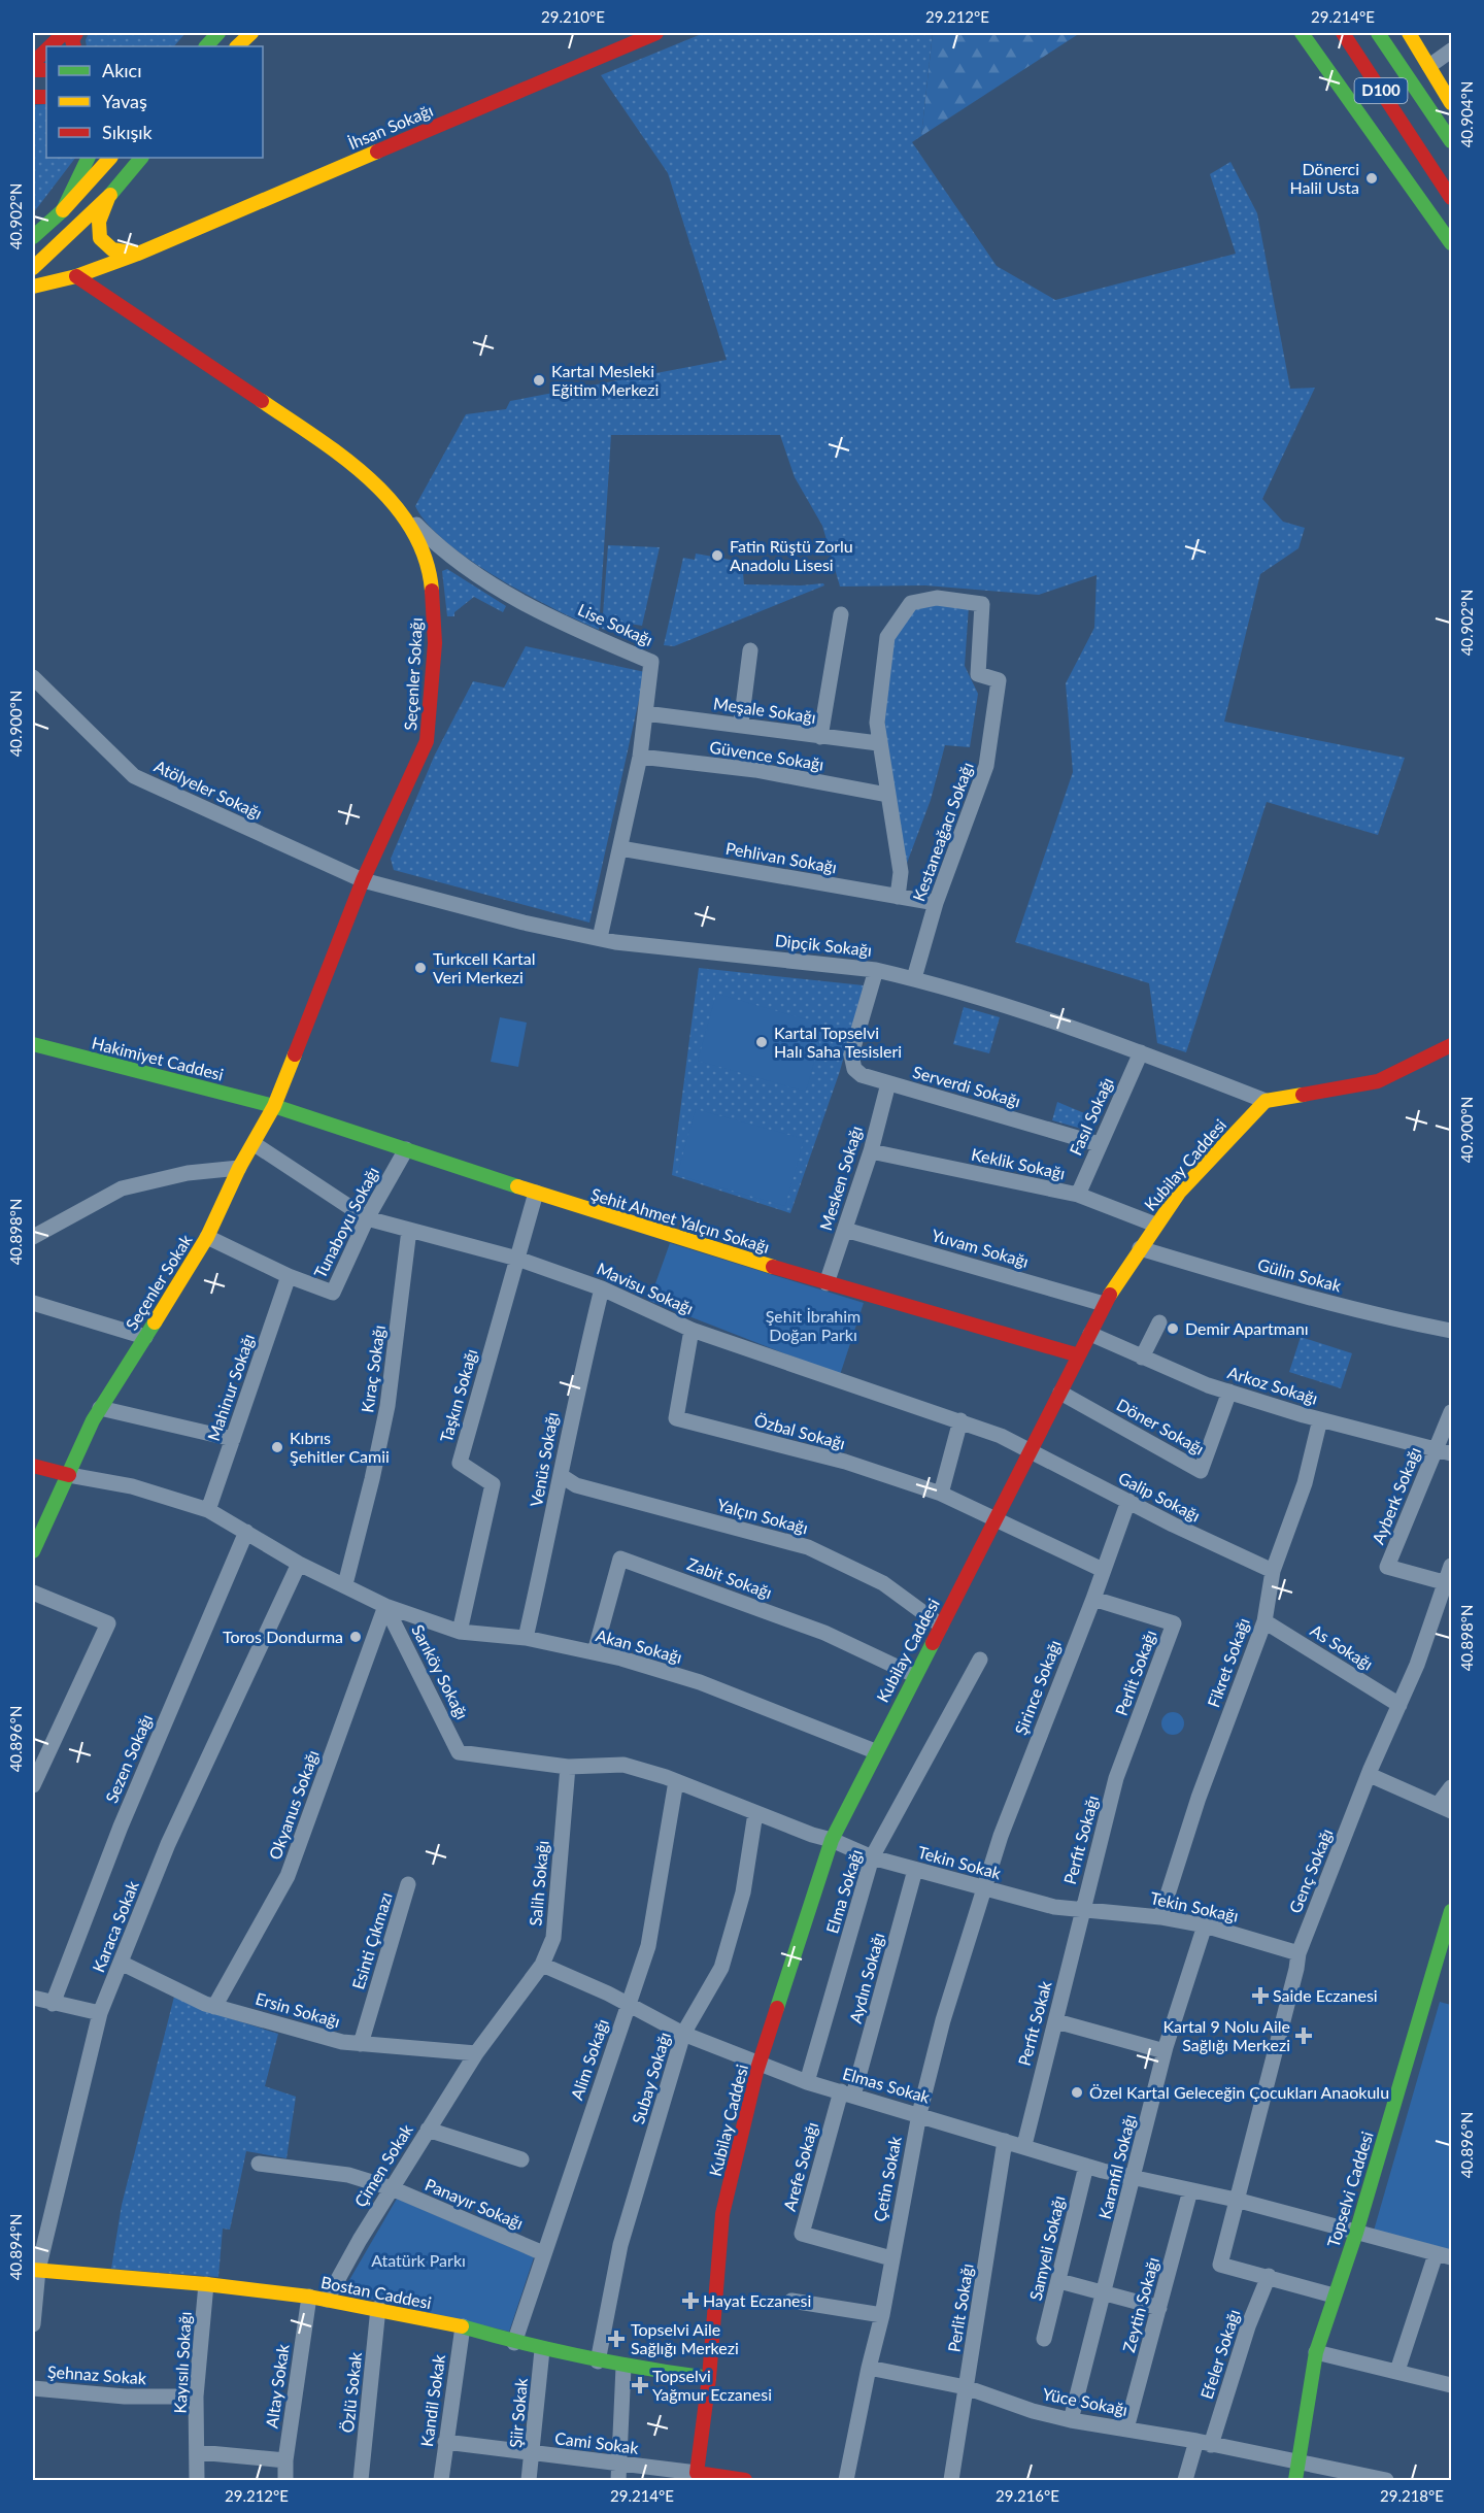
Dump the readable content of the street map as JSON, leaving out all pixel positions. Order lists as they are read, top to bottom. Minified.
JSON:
{"streets":{"main road":["D100","İhsan Sokağı","Seçenler Sokağı","Hakimiyet Caddesi","Kubilay Caddesi","Şehit Ahmet Yalçın Sokağı","Seçenler Sokak","Topselvi Caddesi","Bostan Caddesi","Cami Sokak"],"street":["Lise Sokağı","Meşale Sokağı","Güvence Sokağı","Atölyeler Sokağı","Kestaneağacı Sokağı","Pehlivan Sokağı","Dipçik Sokağı","Serverdi Sokağı","Fasıl Sokağı","Keklik Sokağı","Mesken Sokağı","Tunaboyu Sokağı","Yuvam Sokağı","Gülin Sokak","Mavisu Sokağı","Kıraç Sokağı","Arkoz Sokağı","Mahinur Sokağı","Taşkın Sokağı","Döner Sokağı","Özbal Sokağı","Venüs Sokağı","Ayberk Sokağı","Galip Sokağı","Yalçın Sokağı","Zabit Sokağı","Akan Sokağı","As Sokağı","Fikret Sokağı","Sarıköy Sokağı","Perlit Sokağı","Şirince Sokağı","Sezen Sokağı","Okyanus Sokağı","Perfit Sokağı","Tekin Sokak","Genç Sokağı","Salih Sokağı","Elma Sokağı","Tekin Sokağı","Karaca Sokak","Esinti Çıkmazı","Aydın Sokağı","Ersin Sokağı","Perfit Sokak","Alim Sokağı","Subay Sokağı","Elmas Sokak","Çimen Sokak","Arefe Sokağı","Karanfil Sokağı","Çetin Sokak","Panayır Sokağı","Samyeli Sokağı","Zeytin Sokağı","Efeler Sokağı","Kayısılı Sokağı","Şehnaz Sokak","Altay Sokak","Özlü Sokak","Kandil Sokak","Yüce Sokağı","Şiir Sokak"]},"crossings":[["İhsan Sokağı","Seçenler Sokağı"],["Lise Sokağı","Seçenler Sokağı"],["Lise Sokağı","Meşale Sokağı"],["Lise Sokağı","Güvence Sokağı"],["Lise Sokağı","Pehlivan Sokağı"],["Lise Sokağı","Dipçik Sokağı"],["Seçenler Sokağı","Atölyeler Sokağı"],["Seçenler Sokağı","Dipçik Sokağı"],["Seçenler Sokağı","Hakimiyet Caddesi"],["Seçenler Sokağı","Şehit Ahmet Yalçın Sokağı"],["Seçenler Sokağı","Seçenler Sokak"],["Meşale Sokağı","Kestaneağacı Sokağı"],["Güvence Sokağı","Kestaneağacı Sokağı"],["Atölyeler Sokağı","Dipçik Sokağı"],["Kestaneağacı Sokağı","Pehlivan Sokağı"],["Kestaneağacı Sokağı","Dipçik Sokağı"],["Dipçik Sokağı","Serverdi Sokağı"],["Dipçik Sokağı","Fasıl Sokağı"],["Dipçik Sokağı","Kubilay Caddesi"],["Hakimiyet Caddesi","Şehit Ahmet Yalçın Sokağı"],["Hakimiyet Caddesi","Seçenler Sokak"],["Serverdi Sokağı","Fasıl Sokağı"],["Serverdi Sokağı","Mesken Sokağı"],["Fasıl Sokağı","Keklik Sokağı"],["Keklik Sokağı","Kubilay Caddesi"],["Keklik Sokağı","Mesken Sokağı"],["Kubilay Caddesi","Şehit Ahmet Yalçın Sokağı"],["Kubilay Caddesi","Yuvam Sokağı"],["Kubilay Caddesi","Gülin Sokak"],["Kubilay Caddesi","Mavisu Sokağı"],["Kubilay Caddesi","Arkoz Sokağı"],["Kubilay Caddesi","Döner Sokağı"],["Kubilay Caddesi","Özbal Sokağı"],["Kubilay Caddesi","Galip Sokağı"],["Kubilay Caddesi","Yalçın Sokağı"],["Kubilay Caddesi","Zabit Sokağı"],["Kubilay Caddesi","Akan Sokağı"],["Kubilay Caddesi","Sarıköy Sokağı"],["Kubilay Caddesi","Tekin Sokak"],["Kubilay Caddesi","Elmas Sokak"],["Kubilay Caddesi","Bostan Caddesi"],["Kubilay Caddesi","Cami Sokak"],["Mesken Sokağı","Şehit Ahmet Yalçın Sokağı"],["Mesken Sokağı","Yuvam Sokağı"],["Şehit Ahmet Yalçın Sokağı","Tunaboyu Sokağı"],["Şehit Ahmet Yalçın Sokağı","Seçenler Sokak"],["Şehit Ahmet Yalçın Sokağı","Taşkın Sokağı"],["Tunaboyu Sokağı","Seçenler Sokak"],["Tunaboyu Sokağı","Mavisu Sokağı"],["Tunaboyu Sokağı","Mahinur Sokağı"],["Seçenler Sokak","Mavisu Sokağı"],["Mavisu Sokağı","Kıraç Sokağı"],["Mavisu Sokağı","Taşkın Sokağı"],["Mavisu Sokağı","Özbal Sokağı"],["Mavisu Sokağı","Venüs Sokağı"],["Mavisu Sokağı","Galip Sokağı"],["Arkoz Sokağı","Döner Sokağı"],["Arkoz Sokağı","Ayberk Sokağı"],["Arkoz Sokağı","Fikret Sokağı"],["Taşkın Sokağı","Akan Sokağı"],["Özbal Sokağı","Şirince Sokağı"],["Venüs Sokağı","Yalçın Sokağı"],["Venüs Sokağı","Akan Sokağı"],["Ayberk Sokağı","Genç Sokağı"],["Galip Sokağı","Fikret Sokağı"],["Galip Sokağı","Şirince Sokağı"],["Zabit Sokağı","Akan Sokağı"],["Akan Sokağı","Sarıköy Sokağı"],["Akan Sokağı","Okyanus Sokağı"],["As Sokağı","Fikret Sokağı"],["As Sokağı","Genç Sokağı"],["Fikret Sokağı","Tekin Sokağı"],["Sarıköy Sokağı","Okyanus Sokağı"],["Sarıköy Sokağı","Tekin Sokak"],["Sarıköy Sokağı","Salih Sokağı"],["Sarıköy Sokağı","Alim Sokağı"],["Sarıköy Sokağı","Subay Sokağı"],["Perlit Sokağı","Şirince Sokağı"],["Perlit Sokağı","Perfit Sokağı"],["Perlit Sokağı","Elmas Sokak"],["Perlit Sokağı","Yüce Sokağı"],["Şirince Sokağı","Tekin Sokak"],["Şirince Sokağı","Çetin Sokak"],["Okyanus Sokağı","Ersin Sokağı"],["Perfit Sokağı","Tekin Sokak"],["Perfit Sokağı","Tekin Sokağı"],["Perfit Sokağı","Perfit Sokak"],["Tekin Sokak","Elma Sokağı"],["Tekin Sokak","Tekin Sokağı"],["Tekin Sokak","Aydın Sokağı"],["Tekin Sokak","Perfit Sokak"],["Tekin Sokak","Çetin Sokak"],["Genç Sokağı","Tekin Sokağı"],["Genç Sokağı","Elmas Sokak"],["Genç Sokağı","Efeler Sokağı"],["Salih Sokağı","Ersin Sokağı"],["Salih Sokağı","Elmas Sokak"],["Salih Sokağı","Çimen Sokak"],["Elma Sokağı","Elmas Sokak"],["Tekin Sokağı","Perfit Sokak"],["Tekin Sokağı","Karanfil Sokağı"],["Karaca Sokak","Ersin Sokağı"],["Karaca Sokak","Bostan Caddesi"],["Esinti Çıkmazı","Ersin Sokağı"],["Aydın Sokağı","Elmas Sokak"],["Aydın Sokağı","Arefe Sokağı"],["Ersin Sokağı","Çimen Sokak"],["Perfit Sokak","Elmas Sokak"],["Alim Sokağı","Elmas Sokak"],["Alim Sokağı","Panayır Sokağı"],["Alim Sokağı","Bostan Caddesi"],["Subay Sokağı","Elmas Sokak"],["Subay Sokağı","Bostan Caddesi"],["Elmas Sokak","Arefe Sokağı"],["Elmas Sokak","Karanfil Sokağı"],["Elmas Sokak","Çetin Sokak"],["Elmas Sokak","Topselvi Caddesi"],["Elmas Sokak","Samyeli Sokağı"],["Elmas Sokak","Zeytin Sokağı"],["Çimen Sokak","Panayır Sokağı"],["Çimen Sokak","Bostan Caddesi"],["Arefe Sokağı","Çetin Sokak"],["Karanfil Sokağı","Yüce Sokağı"],["Çetin Sokak","Yüce Sokağı"],["Topselvi Caddesi","Yüce Sokağı"],["Bostan Caddesi","Kayısılı Sokağı"],["Bostan Caddesi","Altay Sokak"],["Bostan Caddesi","Özlü Sokak"],["Bostan Caddesi","Kandil Sokak"],["Bostan Caddesi","Şiir Sokak"],["Zeytin Sokağı","Yüce Sokağı"],["Efeler Sokağı","Yüce Sokağı"],["Kayısılı Sokağı","Şehnaz Sokak"],["Kandil Sokak","Cami Sokak"],["Şiir Sokak","Cami Sokak"]],"parks":["Şehit İbrahim Doğan Parkı","Atatürk Parkı"],"places":{"other":["Dönerci Halil Usta","Kartal Mesleki Eğitim Merkezi","Fatin Rüştü Zorlu Anadolu Lisesi","Turkcell Kartal Veri Merkezi","Kartal Topselvi Halı Saha Tesisleri","Demir Apartmanı","Kıbrıs Şehitler Camii","Toros Dondurma","Özel Kartal Geleceğin Çocukları Anaokulu"],"health":["Saide Eczanesi","Kartal 9 Nolu Aile Sağlığı Merkezi","Hayat Eczanesi","Topselvi Aile Sağlığı Merkezi","Topselvi Yağmur Eczanesi"]},"legend":["Akıcı","Yavaş","Sıkışık"],"coordinates":["29.210°E","29.212°E","29.214°E","40.904°N","40.902°N","40.900°N","40.898°N","40.896°N","40.894°N","29.216°E","29.218°E"]}
